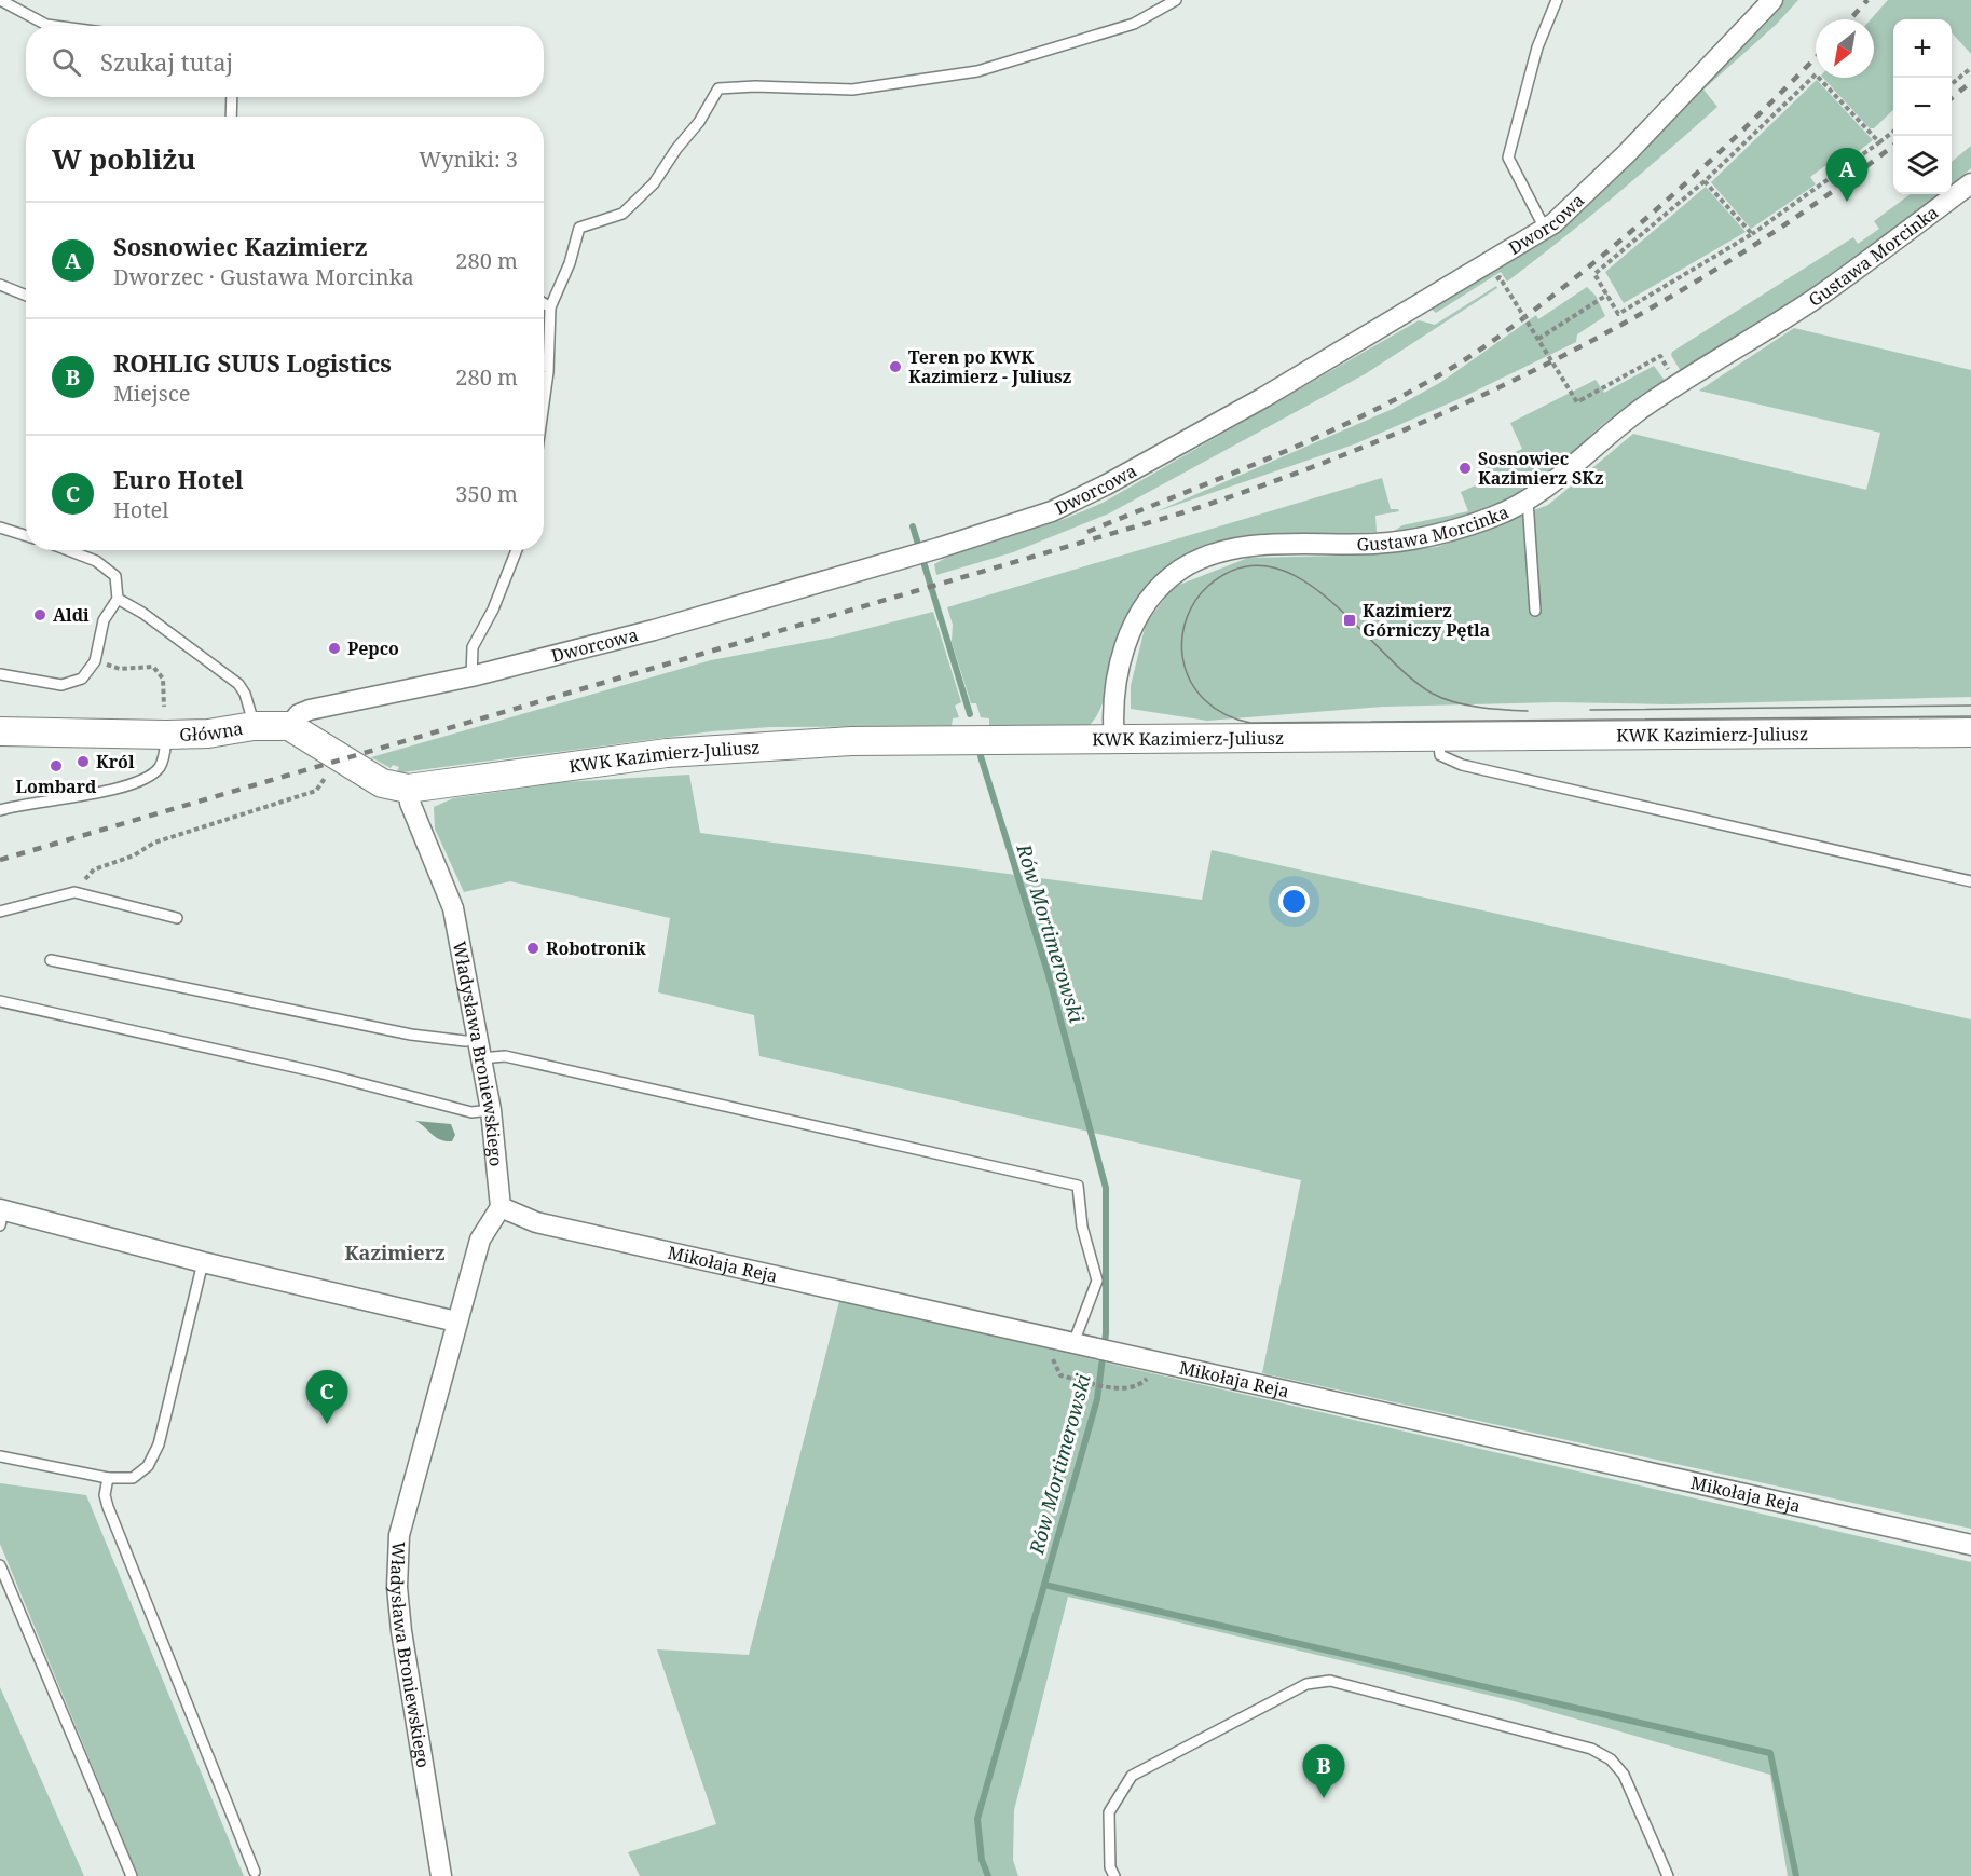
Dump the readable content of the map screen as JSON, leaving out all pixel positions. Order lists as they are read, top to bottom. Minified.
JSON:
{"streets":{"street":["Dworcowa","Gustawa Morcinka","Główna","KWK Kazimierz-Juliusz","Władysława Broniewskiego","Mikołaja Reja"]},"crossings":[["Dworcowa","Główna"],["Gustawa Morcinka","KWK Kazimierz-Juliusz"],["KWK Kazimierz-Juliusz","Władysława Broniewskiego"],["Władysława Broniewskiego","Mikołaja Reja"]],"districts":["Kazimierz"],"water":["Rów Mortimerowski"],"places":{"other":["Teren po KWK Kazimierz - Juliusz","Sosnowiec Kazimierz SKz","Aldi","Pepco","Król","Lombard","Robotronik"],"transit":["Kazimierz Górniczy Pętla"]},"north":"bottom left","page":{"map_buttons":["+","−"],"search":"Szukaj tutaj","heading":["W pobliżu","Wyniki: 3"],"pins":["A","C","B"],"list":[{"mark":"A","name":"Sosnowiec Kazimierz","note":"Dworzec · Gustawa Morcinka","value":"280 m"},{"mark":"B","name":"ROHLIG SUUS Logistics","note":"Miejsce","value":"280 m"},{"mark":"C","name":"Euro Hotel","note":"Hotel","value":"350 m"}]}}
